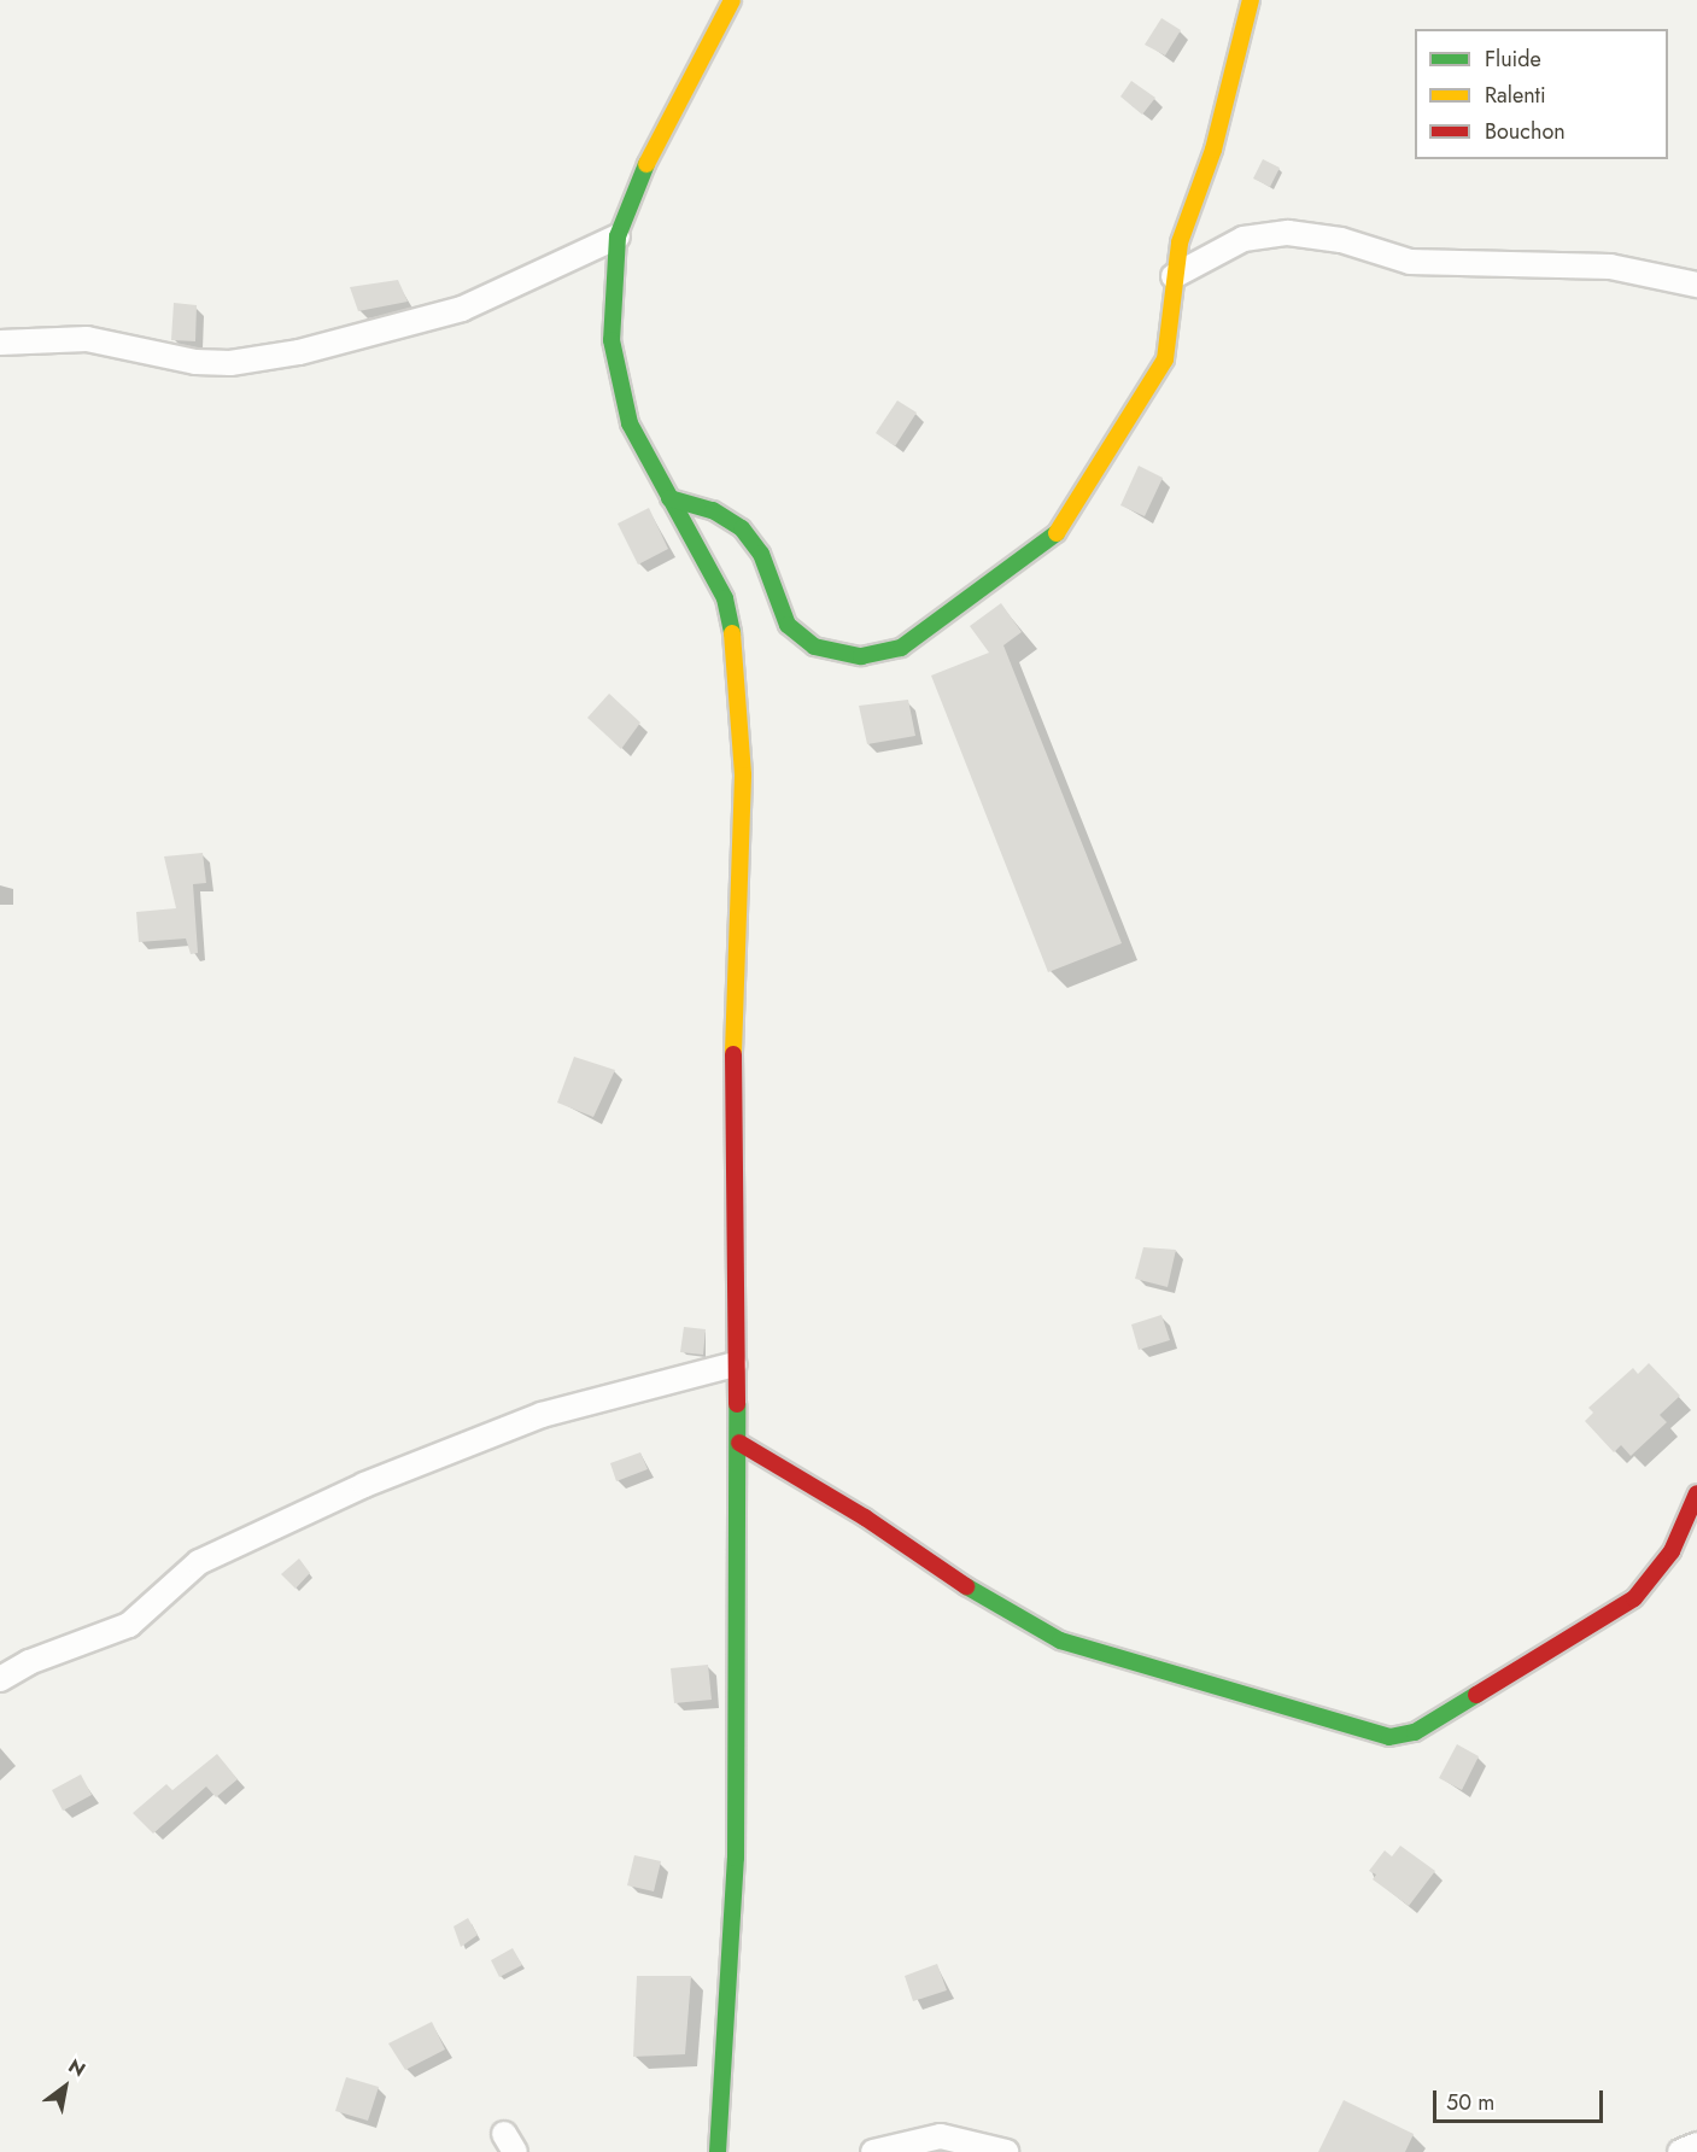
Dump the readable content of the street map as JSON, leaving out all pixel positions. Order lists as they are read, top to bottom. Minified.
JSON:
{"legend":["Fluide","Ralenti","Bouchon"],"scale_bar":"50 m","north":"top right"}
